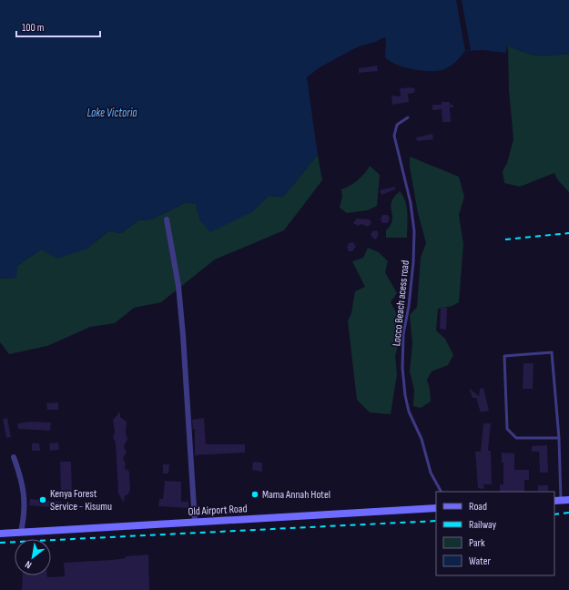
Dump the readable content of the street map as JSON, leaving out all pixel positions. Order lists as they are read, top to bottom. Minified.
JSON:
{"streets":{"main road":["Old Airport Road"],"lane":["Locco Beach acess road"]},"water":["Lake Victoria"],"places":["Mama Annah Hotel","Kenya Forest Service - Kisumu"],"legend":["Road","Railway","Park","Water"],"scale_bar":"100 m","north":"bottom left"}
